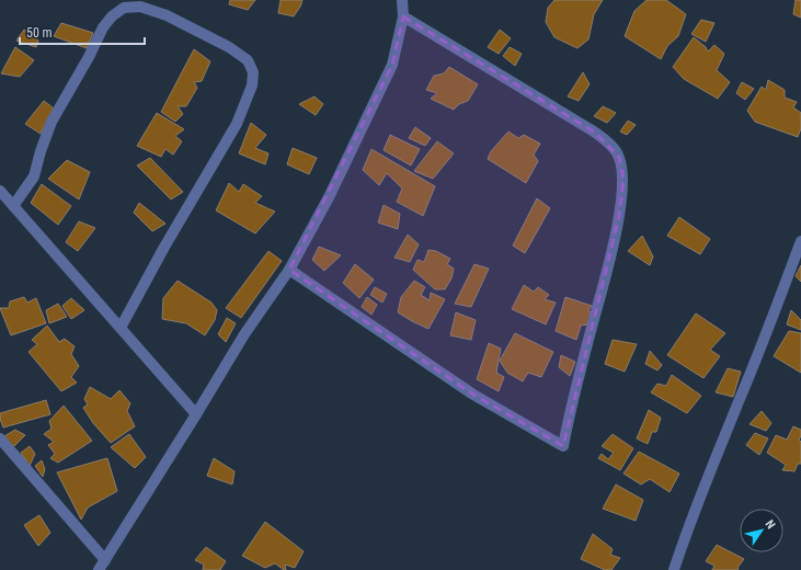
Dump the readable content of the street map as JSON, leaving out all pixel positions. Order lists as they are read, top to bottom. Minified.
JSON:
{"scale_bar":"50 m","north":"top right"}
